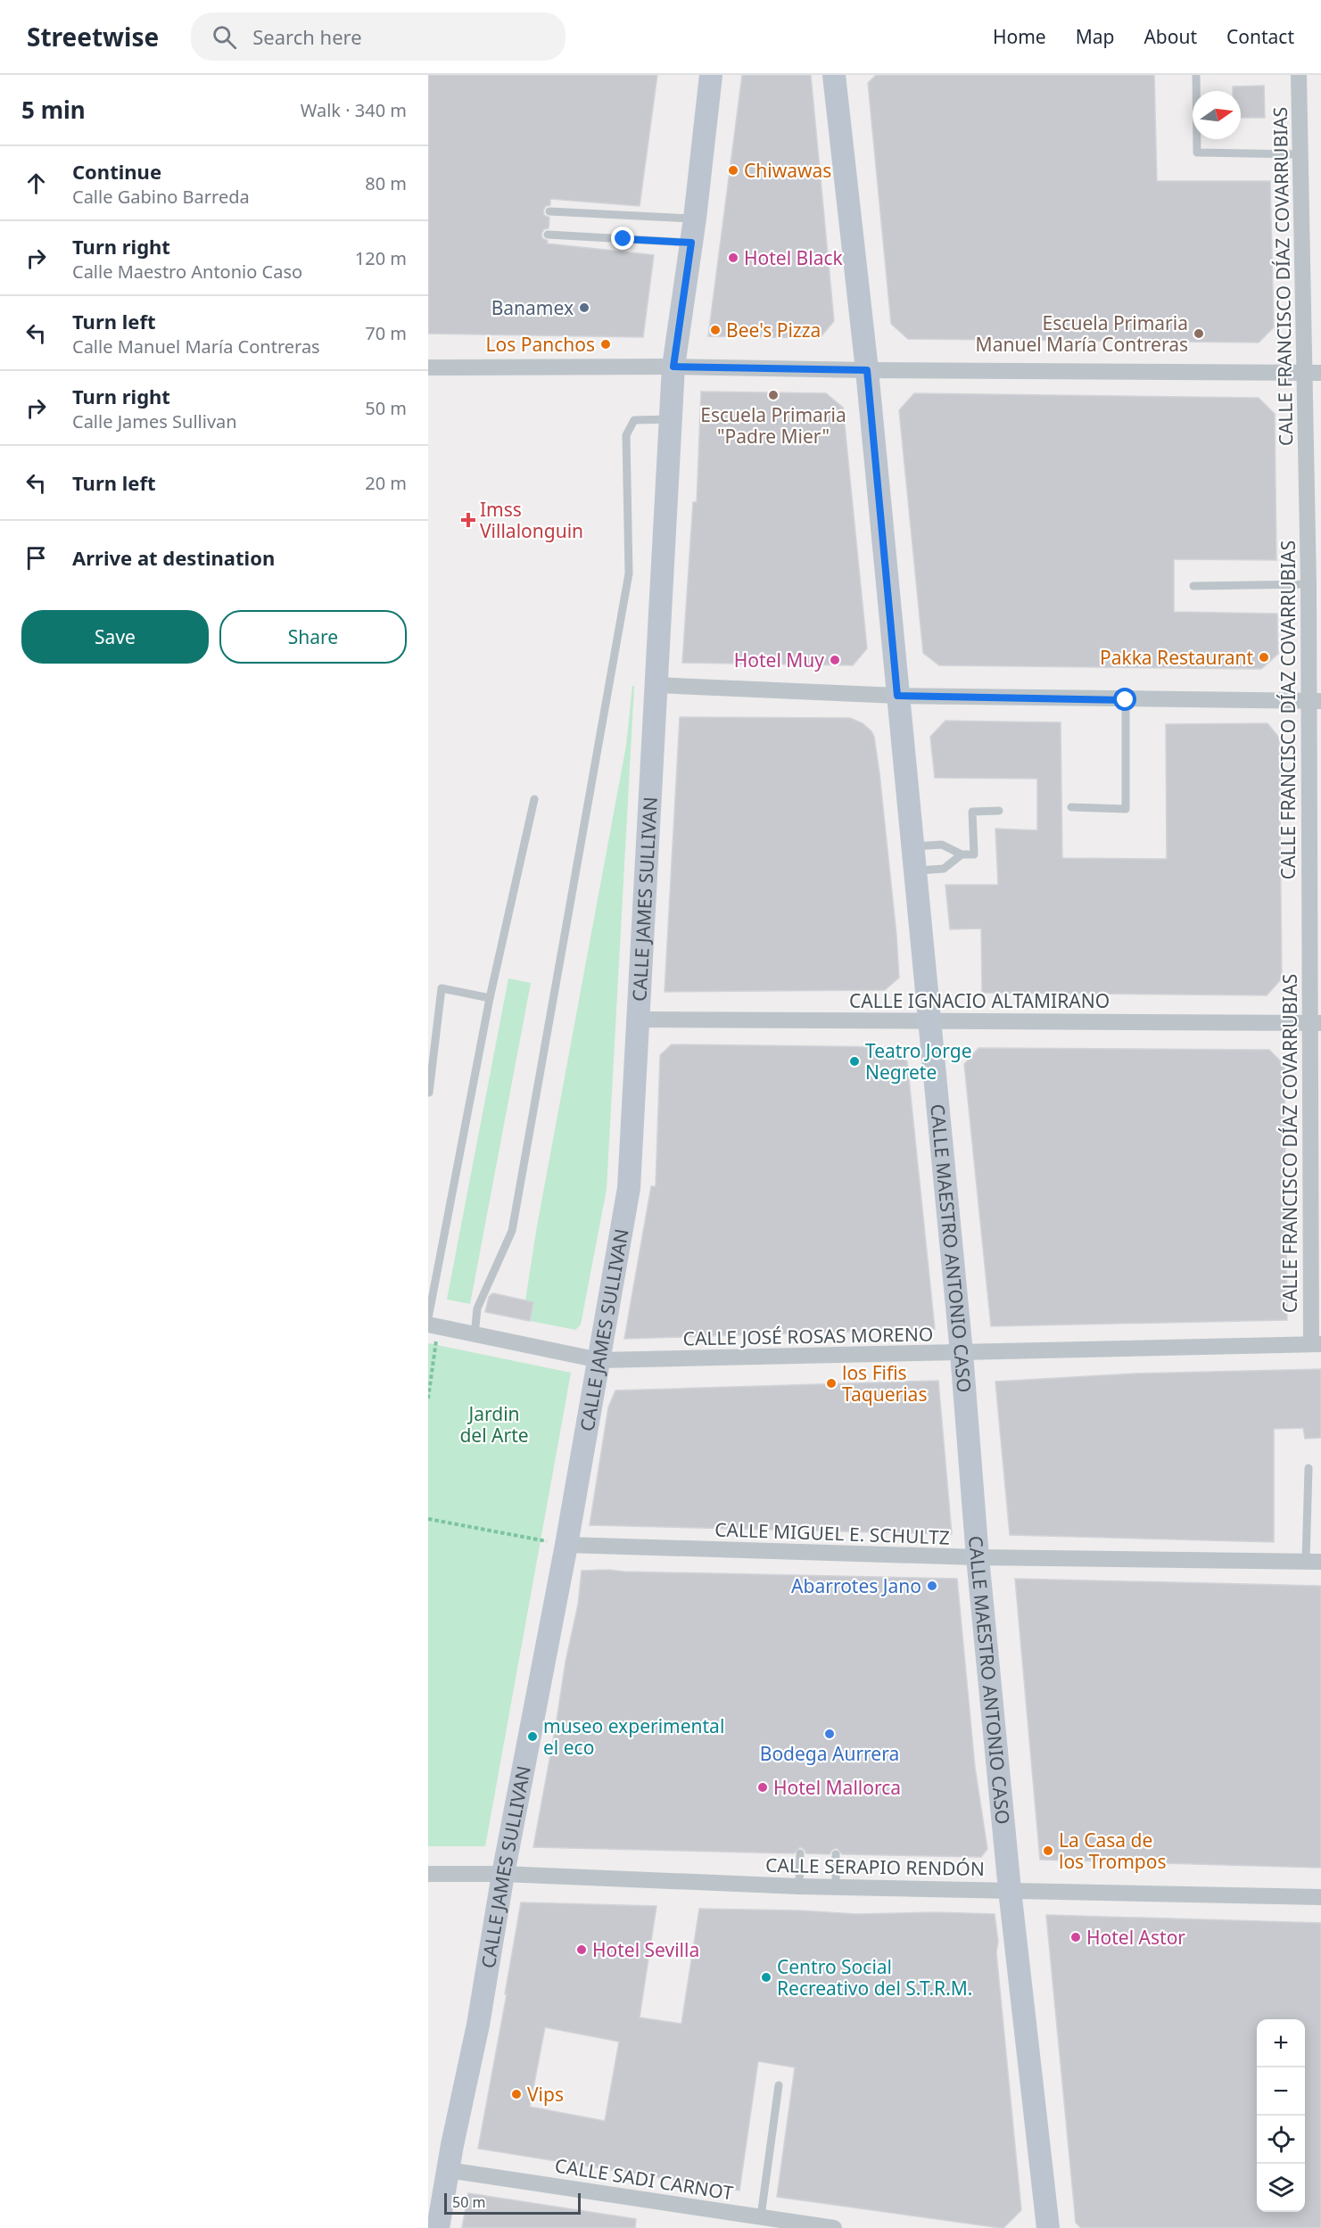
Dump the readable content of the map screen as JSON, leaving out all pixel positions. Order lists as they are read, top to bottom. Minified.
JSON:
{"streets":{"main road":["CALLE JAMES SULLIVAN","CALLE MAESTRO ANTONIO CASO"],"street":["CALLE FRANCISCO DÍAZ COVARRUBIAS","CALLE IGNACIO ALTAMIRANO","CALLE JOSÉ ROSAS MORENO","CALLE MIGUEL E. SCHULTZ","CALLE SERAPIO RENDÓN","CALLE SADI CARNOT"]},"crossings":[["CALLE FRANCISCO DÍAZ COVARRUBIAS","CALLE IGNACIO ALTAMIRANO"],["CALLE FRANCISCO DÍAZ COVARRUBIAS","CALLE JOSÉ ROSAS MORENO"],["CALLE JAMES SULLIVAN","CALLE IGNACIO ALTAMIRANO"],["CALLE JAMES SULLIVAN","CALLE JOSÉ ROSAS MORENO"],["CALLE JAMES SULLIVAN","CALLE MIGUEL E. SCHULTZ"],["CALLE JAMES SULLIVAN","CALLE SERAPIO RENDÓN"],["CALLE JAMES SULLIVAN","CALLE SADI CARNOT"],["CALLE IGNACIO ALTAMIRANO","CALLE MAESTRO ANTONIO CASO"],["CALLE MAESTRO ANTONIO CASO","CALLE JOSÉ ROSAS MORENO"],["CALLE MAESTRO ANTONIO CASO","CALLE MIGUEL E. SCHULTZ"],["CALLE MAESTRO ANTONIO CASO","CALLE SERAPIO RENDÓN"]],"parks":["Jardin del Arte"],"places":{"other":["Chiwawas","Hotel Black","Banamex","Bee's Pizza","Escuela Primaria Manuel María Contreras","Los Panchos","Escuela Primaria \"Padre Mier\"","Pakka Restaurant","Hotel Muy","Teatro Jorge Negrete","los Fifis Taquerias","Abarrotes Jano","Bodega Aurrera","museo experimental el eco","Hotel Mallorca","La Casa de los Trompos","Hotel Astor","Hotel Sevilla","Centro Social Recreativo del S.T.R.M.","Vips"],"health":["Imss Villalonguin"]},"scale_bar":"50 m","north":"right","page":{"header":"Streetwise","search":"Search here","nav":["Home","Map","About","Contact"],"heading":["5 min","Walk · 340 m"],"list":[["Continue","Calle Gabino Barreda","80 m"],["Turn right","Calle Maestro Antonio Caso","120 m"],["Turn left","Calle Manuel María Contreras","70 m"],["Turn right","Calle James Sullivan","50 m"],["Turn left","20 m"],"Arrive at destination"],"buttons":["Save","Share"],"map_buttons":["+","−"],"scale":"50 m"}}
